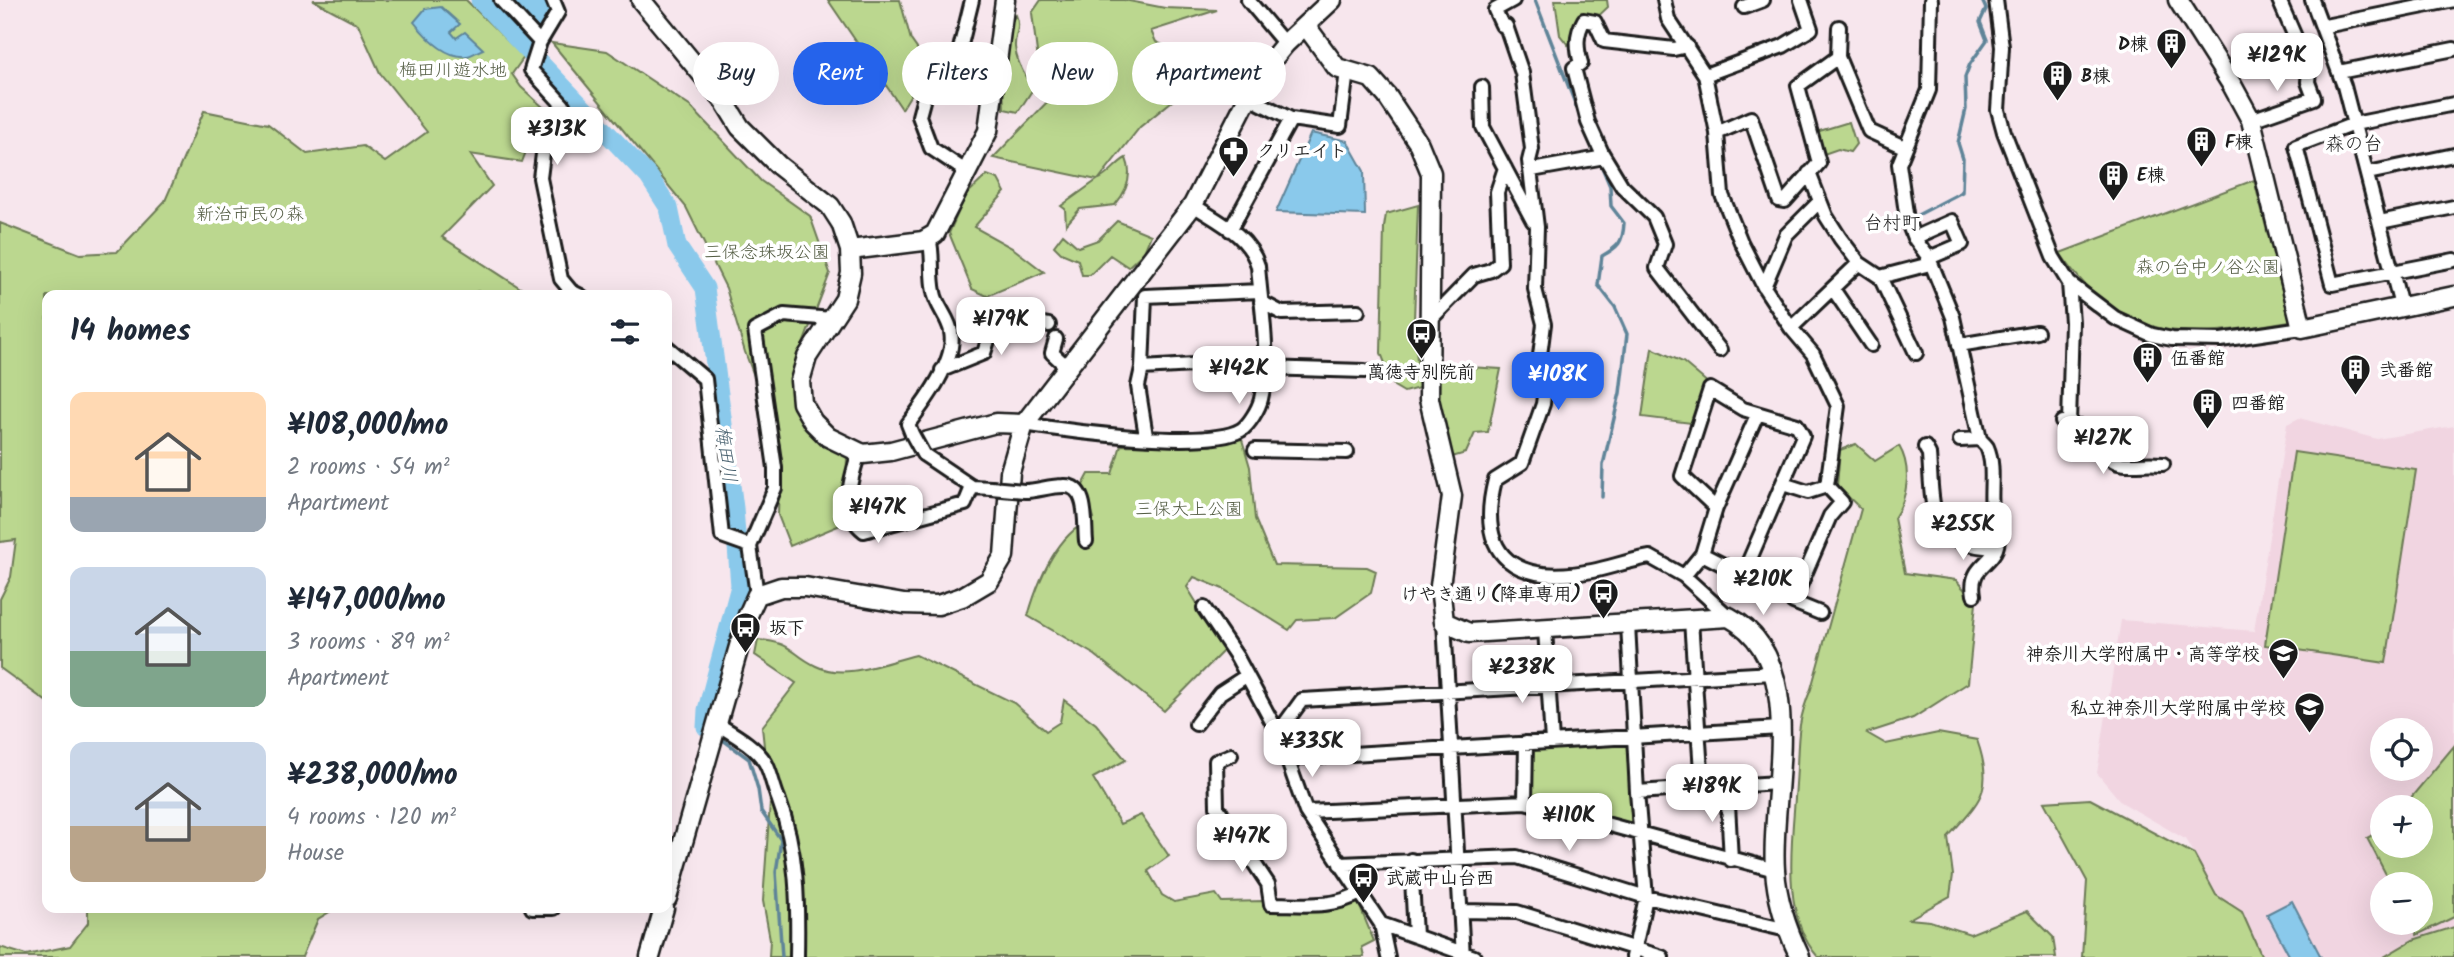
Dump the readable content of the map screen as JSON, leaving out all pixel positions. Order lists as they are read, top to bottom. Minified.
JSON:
{"districts":["森の台","台村町"],"water":["梅田川"],"parks":["梅田川遊水地","新治市民の森","三保念珠坂公園","森の台中ノ谷公園","三保大上公園"],"places":{"building":["D棟","B棟","F棟","E棟","伍番館","弐番館","四番館"],"pharmacy":["クリエイト"],"bus stop":["萬徳寺別院前","けやき通り(降車専用)","坂下","武蔵中山台西"],"school or university":["神奈川大学附属中・高等学校","私立神奈川大学附属中学校"]},"page":{"price":["¥129K","¥313K","¥179K","¥142K","¥108K","¥127K","¥147K","¥255K","¥210K","¥238K","¥335K","¥189K","¥110K","¥147K"],"chip":["Buy","Rent","Filters","New","Apartment"],"heading":"14 homes","list":[{"name":"¥108,000/mo","note":"2 rooms · 54 m² · Apartment"},{"name":"¥147,000/mo","note":"3 rooms · 89 m² · Apartment"},{"name":"¥238,000/mo","note":"4 rooms · 120 m² · House"}],"map_buttons":["+","−"]}}
